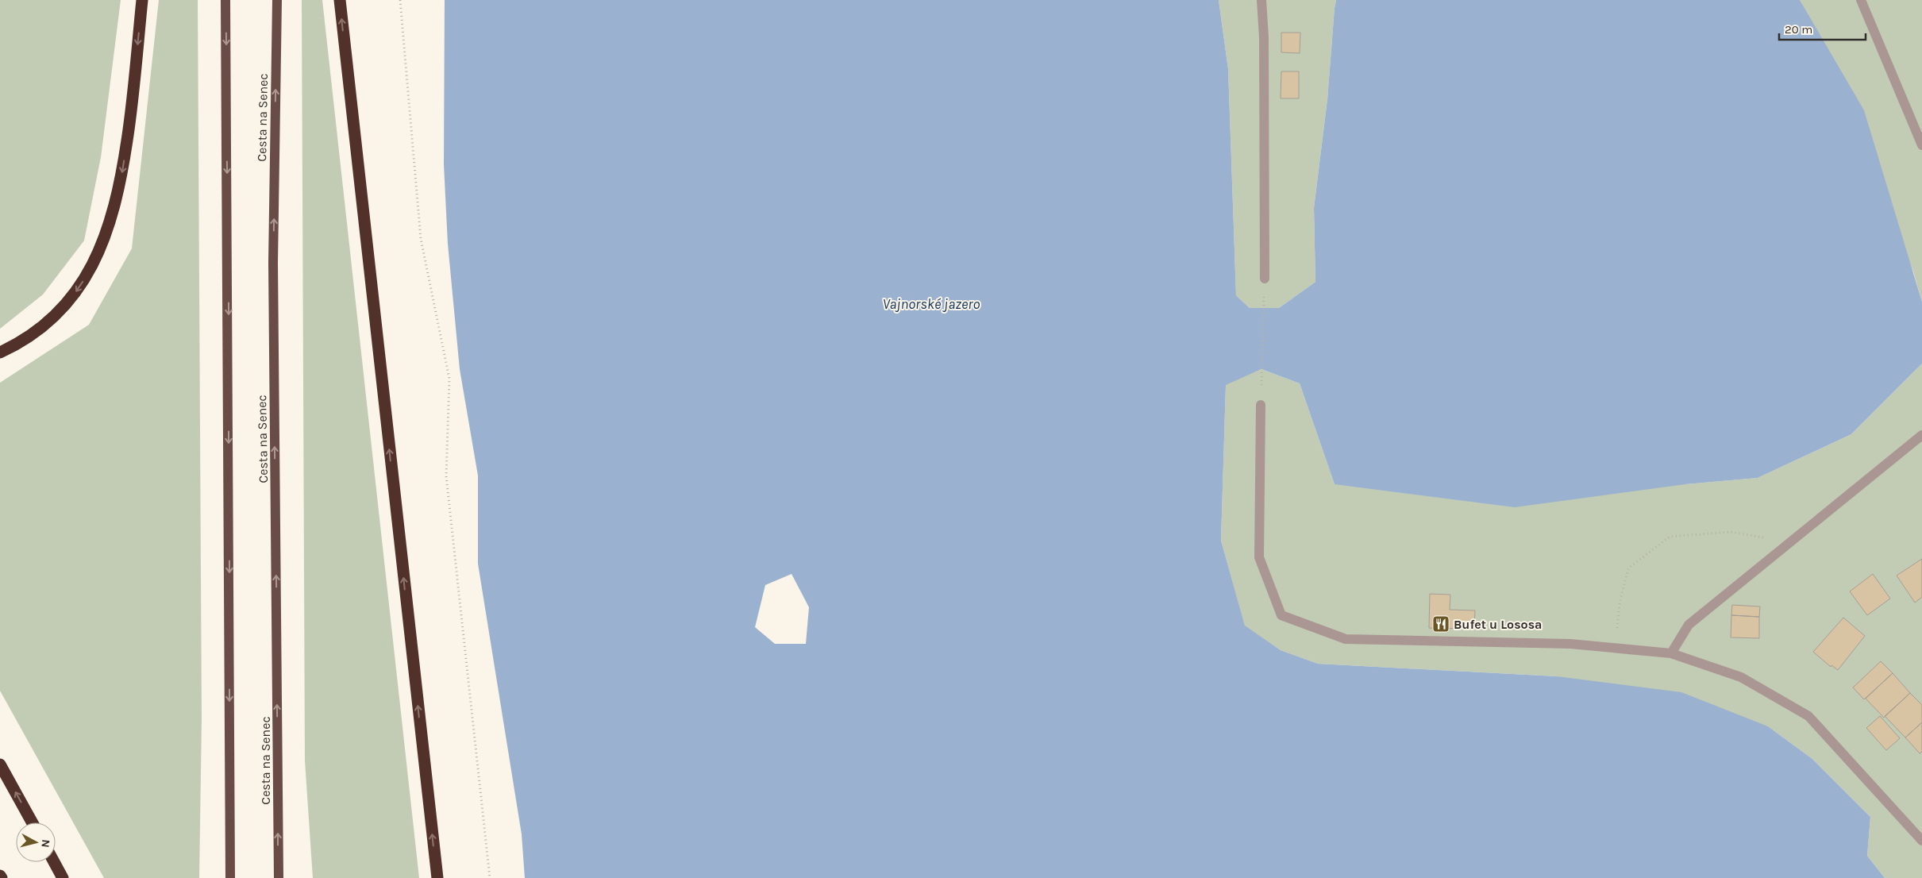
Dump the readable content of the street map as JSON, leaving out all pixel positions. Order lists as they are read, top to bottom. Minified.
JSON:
{"streets":{"main road":["Cesta na Senec"]},"water":["Vajnorské jazero"],"places":{"restaurant":["Bufet u Lososa"]},"scale_bar":"20 m","north":"right"}
